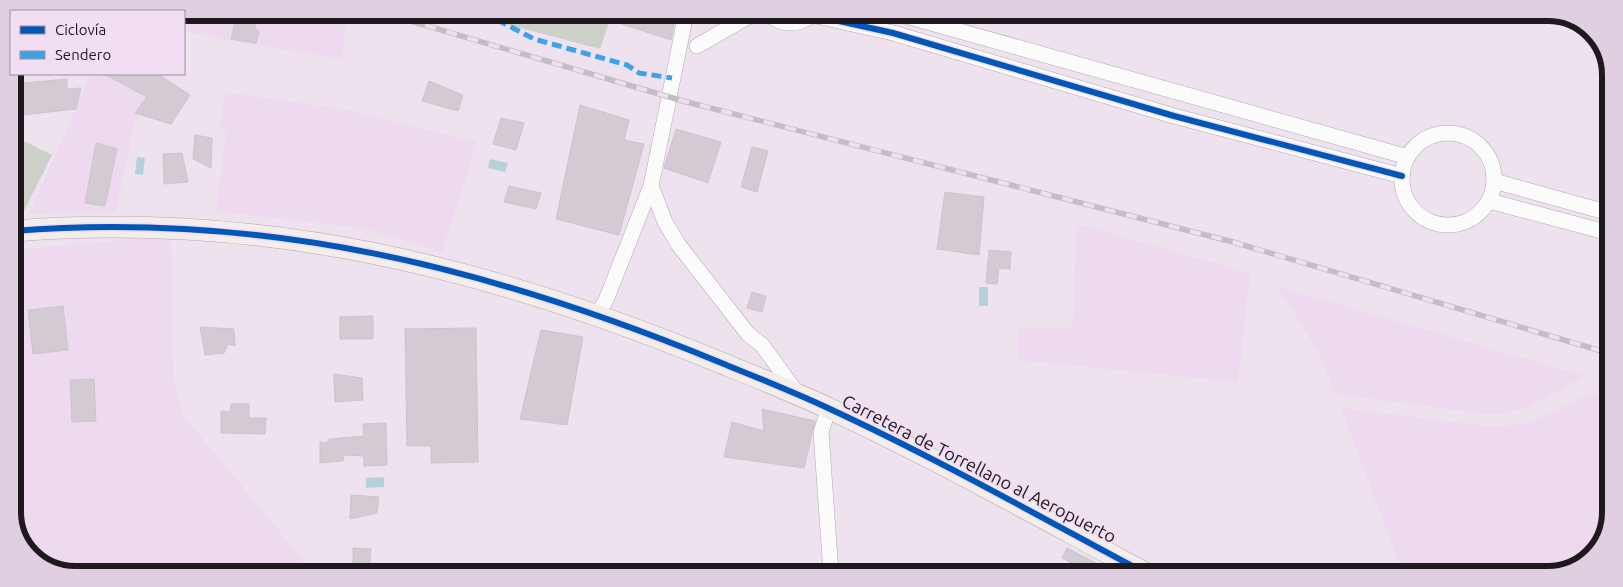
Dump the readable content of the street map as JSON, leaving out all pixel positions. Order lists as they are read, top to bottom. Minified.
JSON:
{"streets":{"street":["Carretera de Torrellano al Aeropuerto"]},"legend":["Ciclovía","Sendero"]}
